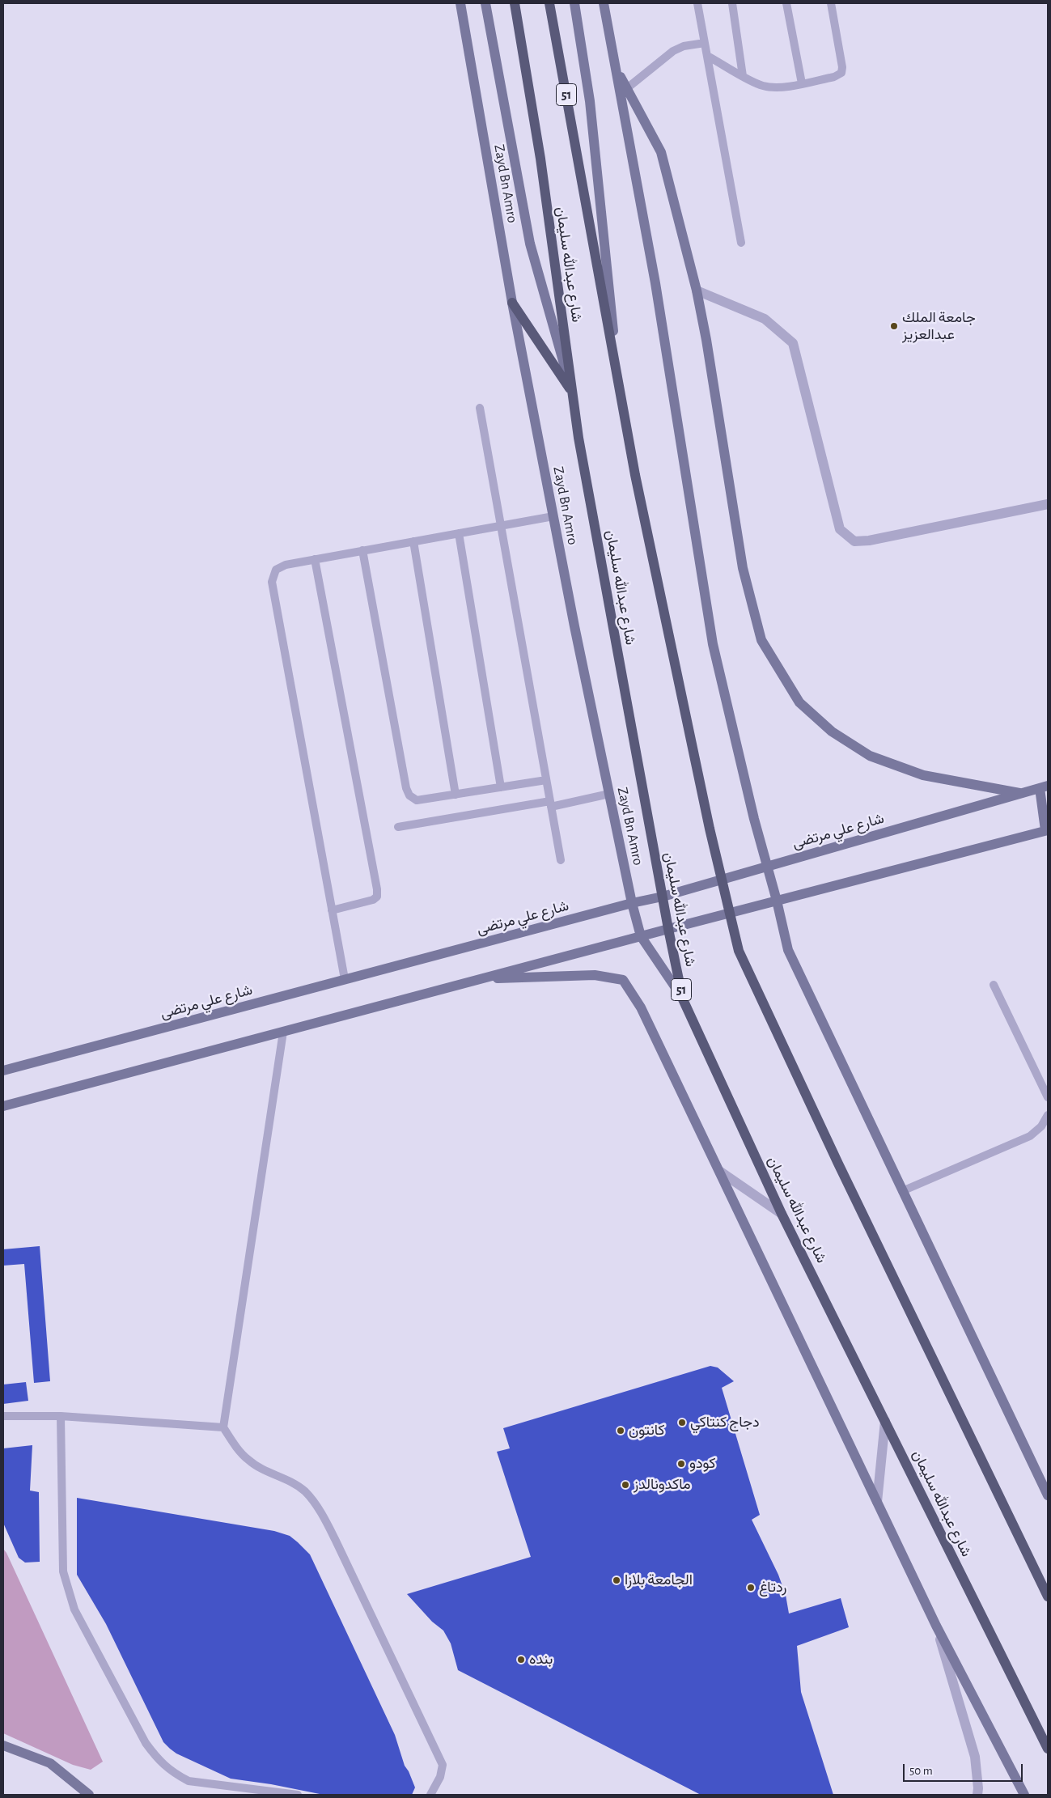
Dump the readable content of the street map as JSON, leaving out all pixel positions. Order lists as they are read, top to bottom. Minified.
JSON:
{"streets":{"main road":["51","Zayd Bn Amro","شارع عبدالله سليمان","شارع علي مرتضى"]},"crossings":[["Zayd Bn Amro","شارع عبدالله سليمان"],["Zayd Bn Amro","شارع علي مرتضى"],["شارع عبدالله سليمان","شارع علي مرتضى"]],"places":["جامعة الملك عبدالعزيز","دجاج كنتاكي","كانتون","كودو","ماكدونالدز","الجامعة بلازا","ردتاغ","بنده"],"scale_bar":"50 m"}
